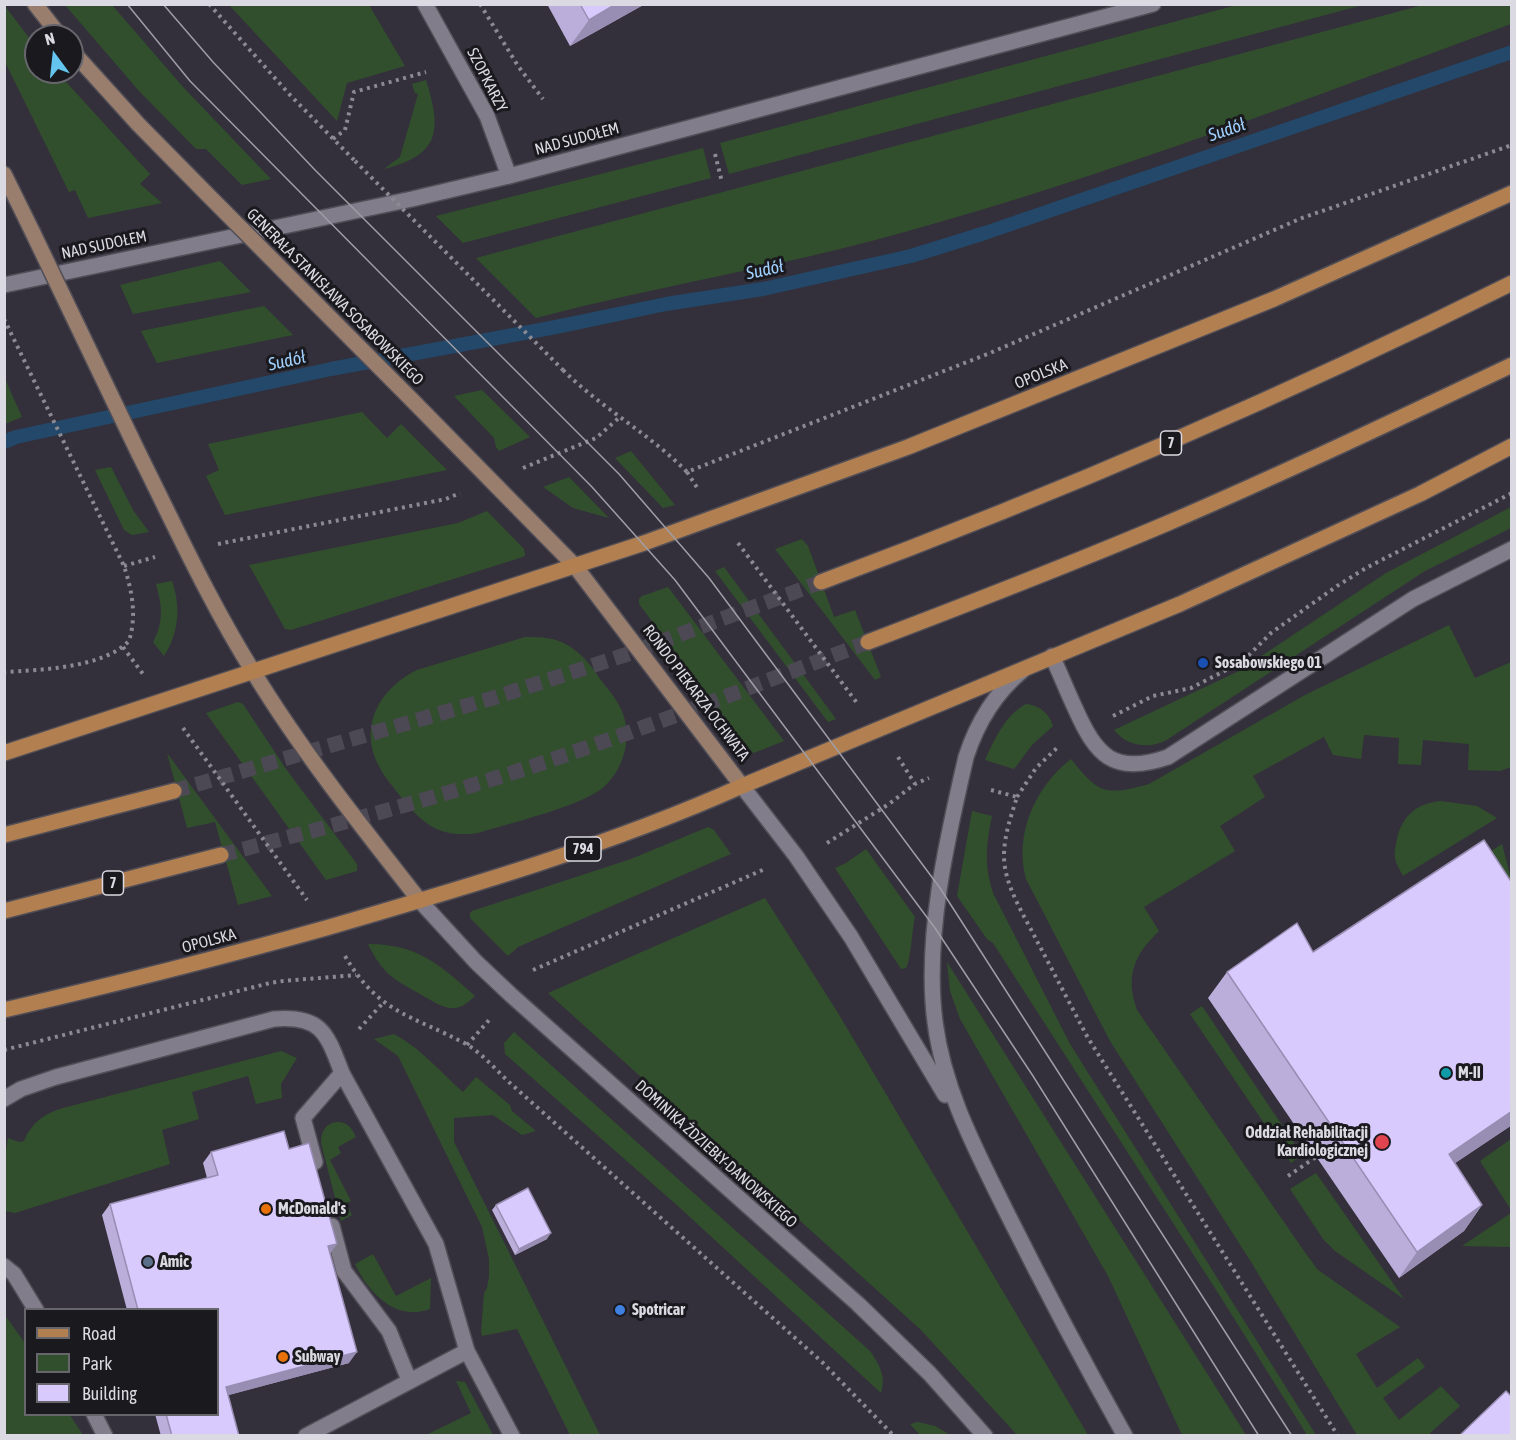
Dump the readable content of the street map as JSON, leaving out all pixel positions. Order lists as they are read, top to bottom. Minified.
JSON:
{"streets":{"main road":["GENERAŁA STANISŁAWA SOSABOWSKIEGO","OPOLSKA","7","RONDO PIEKARZA OCHWATA","794"],"street":["SZOPKARZY","NAD SUDOŁEM","DOMINIKA ŹDZIEBŁY-DANOWSKIEGO"]},"crossings":[["SZOPKARZY","NAD SUDOŁEM"],["GENERAŁA STANISŁAWA SOSABOWSKIEGO","OPOLSKA"],["GENERAŁA STANISŁAWA SOSABOWSKIEGO","RONDO PIEKARZA OCHWATA"],["OPOLSKA","RONDO PIEKARZA OCHWATA"],["OPOLSKA","DOMINIKA ŹDZIEBŁY-DANOWSKIEGO"],["RONDO PIEKARZA OCHWATA","DOMINIKA ŹDZIEBŁY-DANOWSKIEGO"]],"water":["Sudół"],"places":["Sosabowskiego 01","M-II","Oddział Rehabilitacji Kardiologicznej","McDonald's","Amic","Spotricar","Subway"],"legend":["Road","Park","Building"],"north":"top"}
